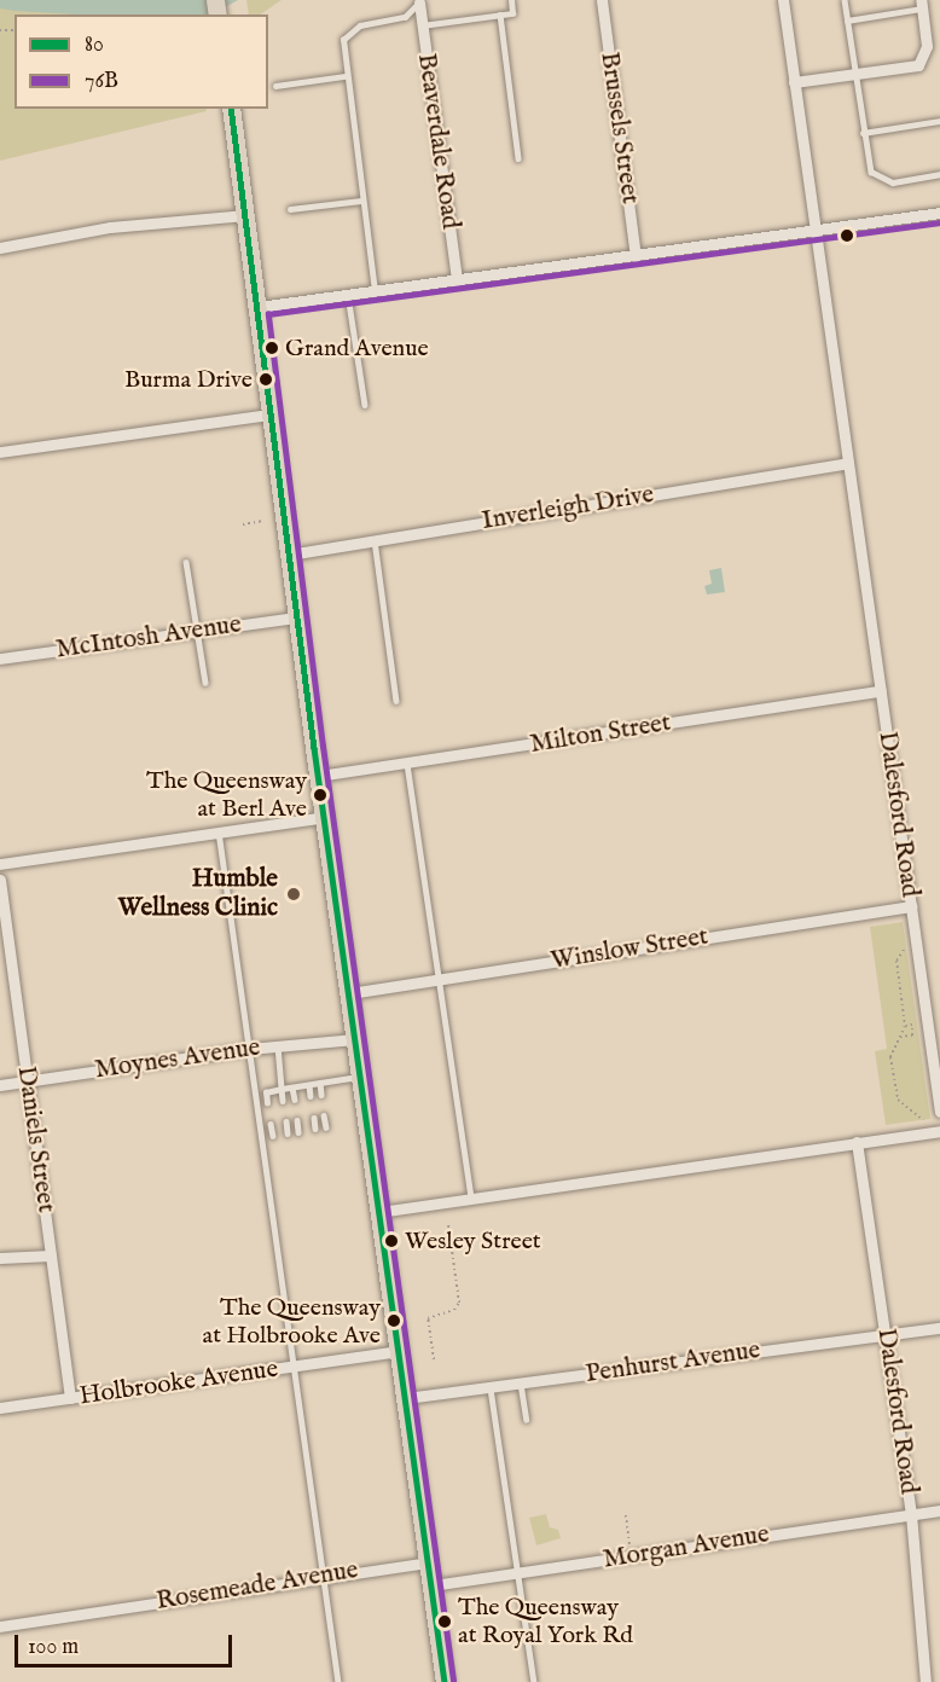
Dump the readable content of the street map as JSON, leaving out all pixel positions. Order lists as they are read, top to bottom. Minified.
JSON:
{"streets":{"street":["Brussels Street","Beaverdale Road","Inverleigh Drive","McIntosh Avenue","Milton Street","Dalesford Road","Winslow Street","Moynes Avenue","Daniels Street","Penhurst Avenue","Holbrooke Avenue","Morgan Avenue","Rosemeade Avenue"]},"crossings":[["Inverleigh Drive","Dalesford Road"],["Milton Street","Dalesford Road"],["Dalesford Road","Winslow Street"],["Dalesford Road","Penhurst Avenue"],["Dalesford Road","Morgan Avenue"],["Moynes Avenue","Daniels Street"],["Daniels Street","Holbrooke Avenue"]],"places":["Grand Avenue","Burma Drive","The Queensway at Berl Ave","Humble Wellness Clinic","Wesley Street","The Queensway at Holbrooke Ave","The Queensway at Royal York Rd"],"lines":["transit line 80","transit line 76B"],"legend":["80","76B"],"scale_bar":"100 m"}
